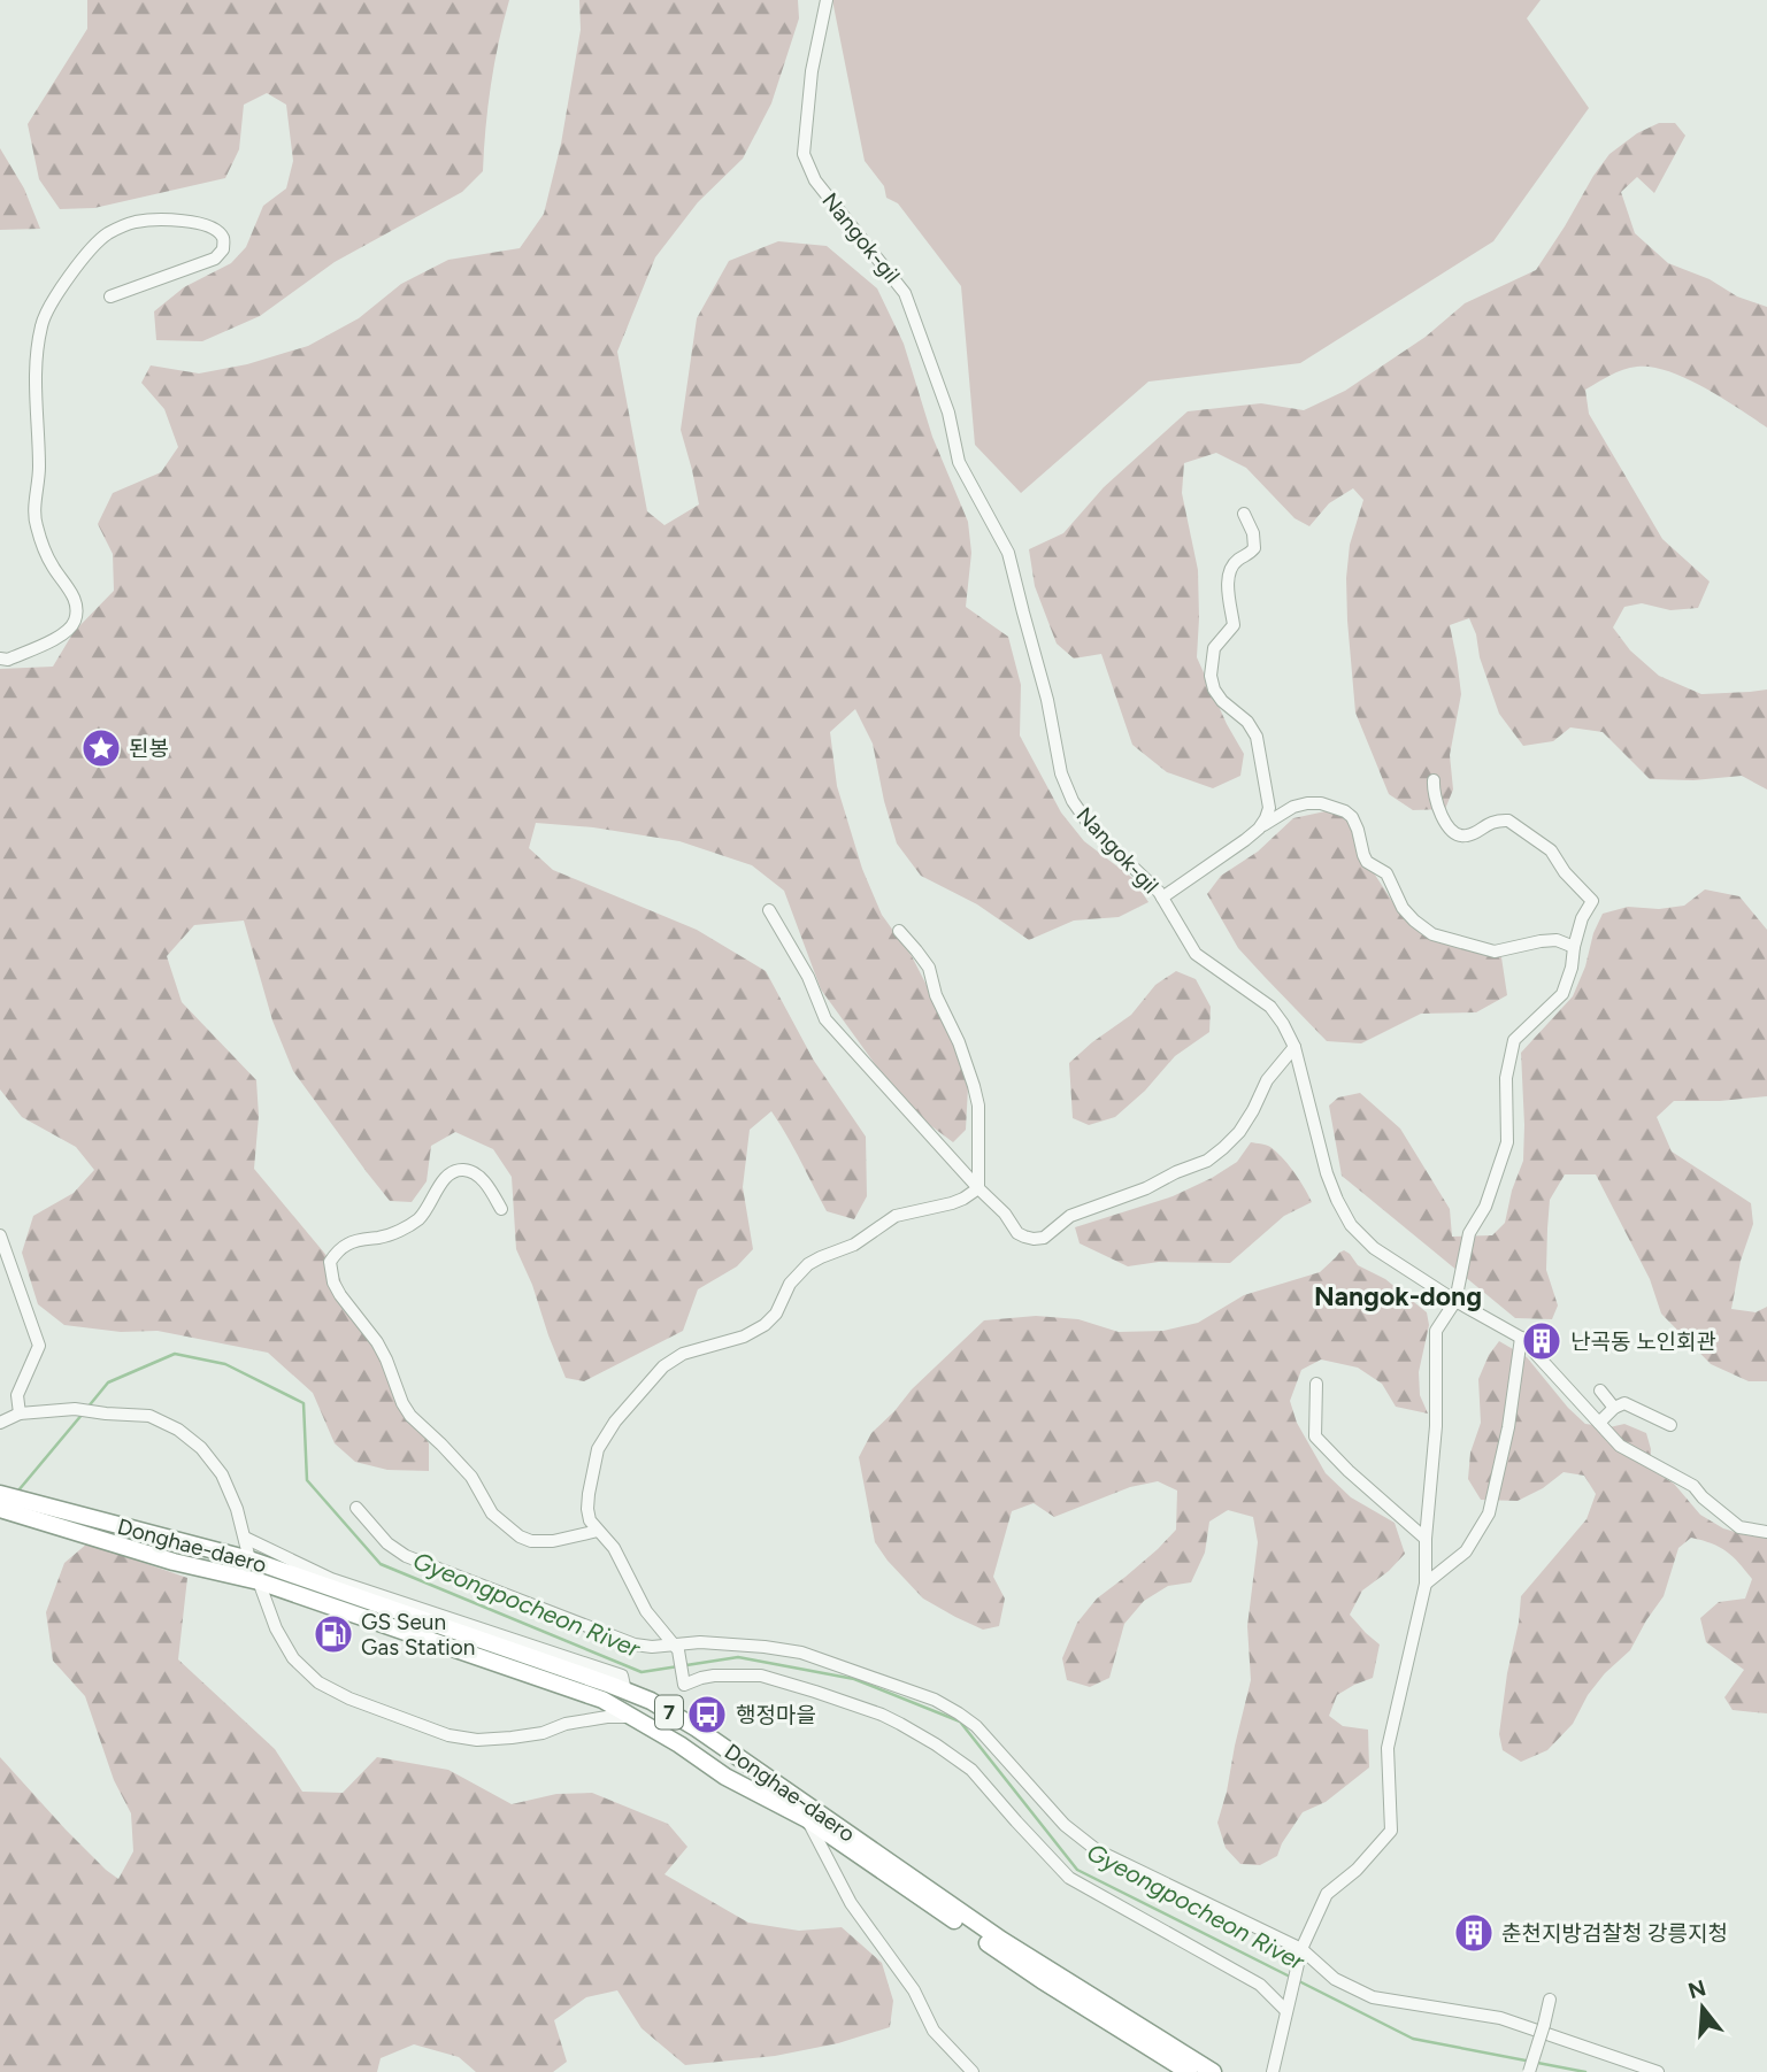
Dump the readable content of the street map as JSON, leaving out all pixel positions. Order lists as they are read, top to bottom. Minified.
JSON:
{"streets":{"highway":["Donghae-daero","7"],"street":["Nangok-gil"]},"districts":["Nangok-dong"],"water":["Gyeongpocheon River"],"places":{"place":["된봉"],"building":["난곡동 노인회관","춘천지방검찰청 강릉지청"],"fuel station":["GS Seun Gas Station"],"bus stop":["행정마을"]},"north":"top"}
